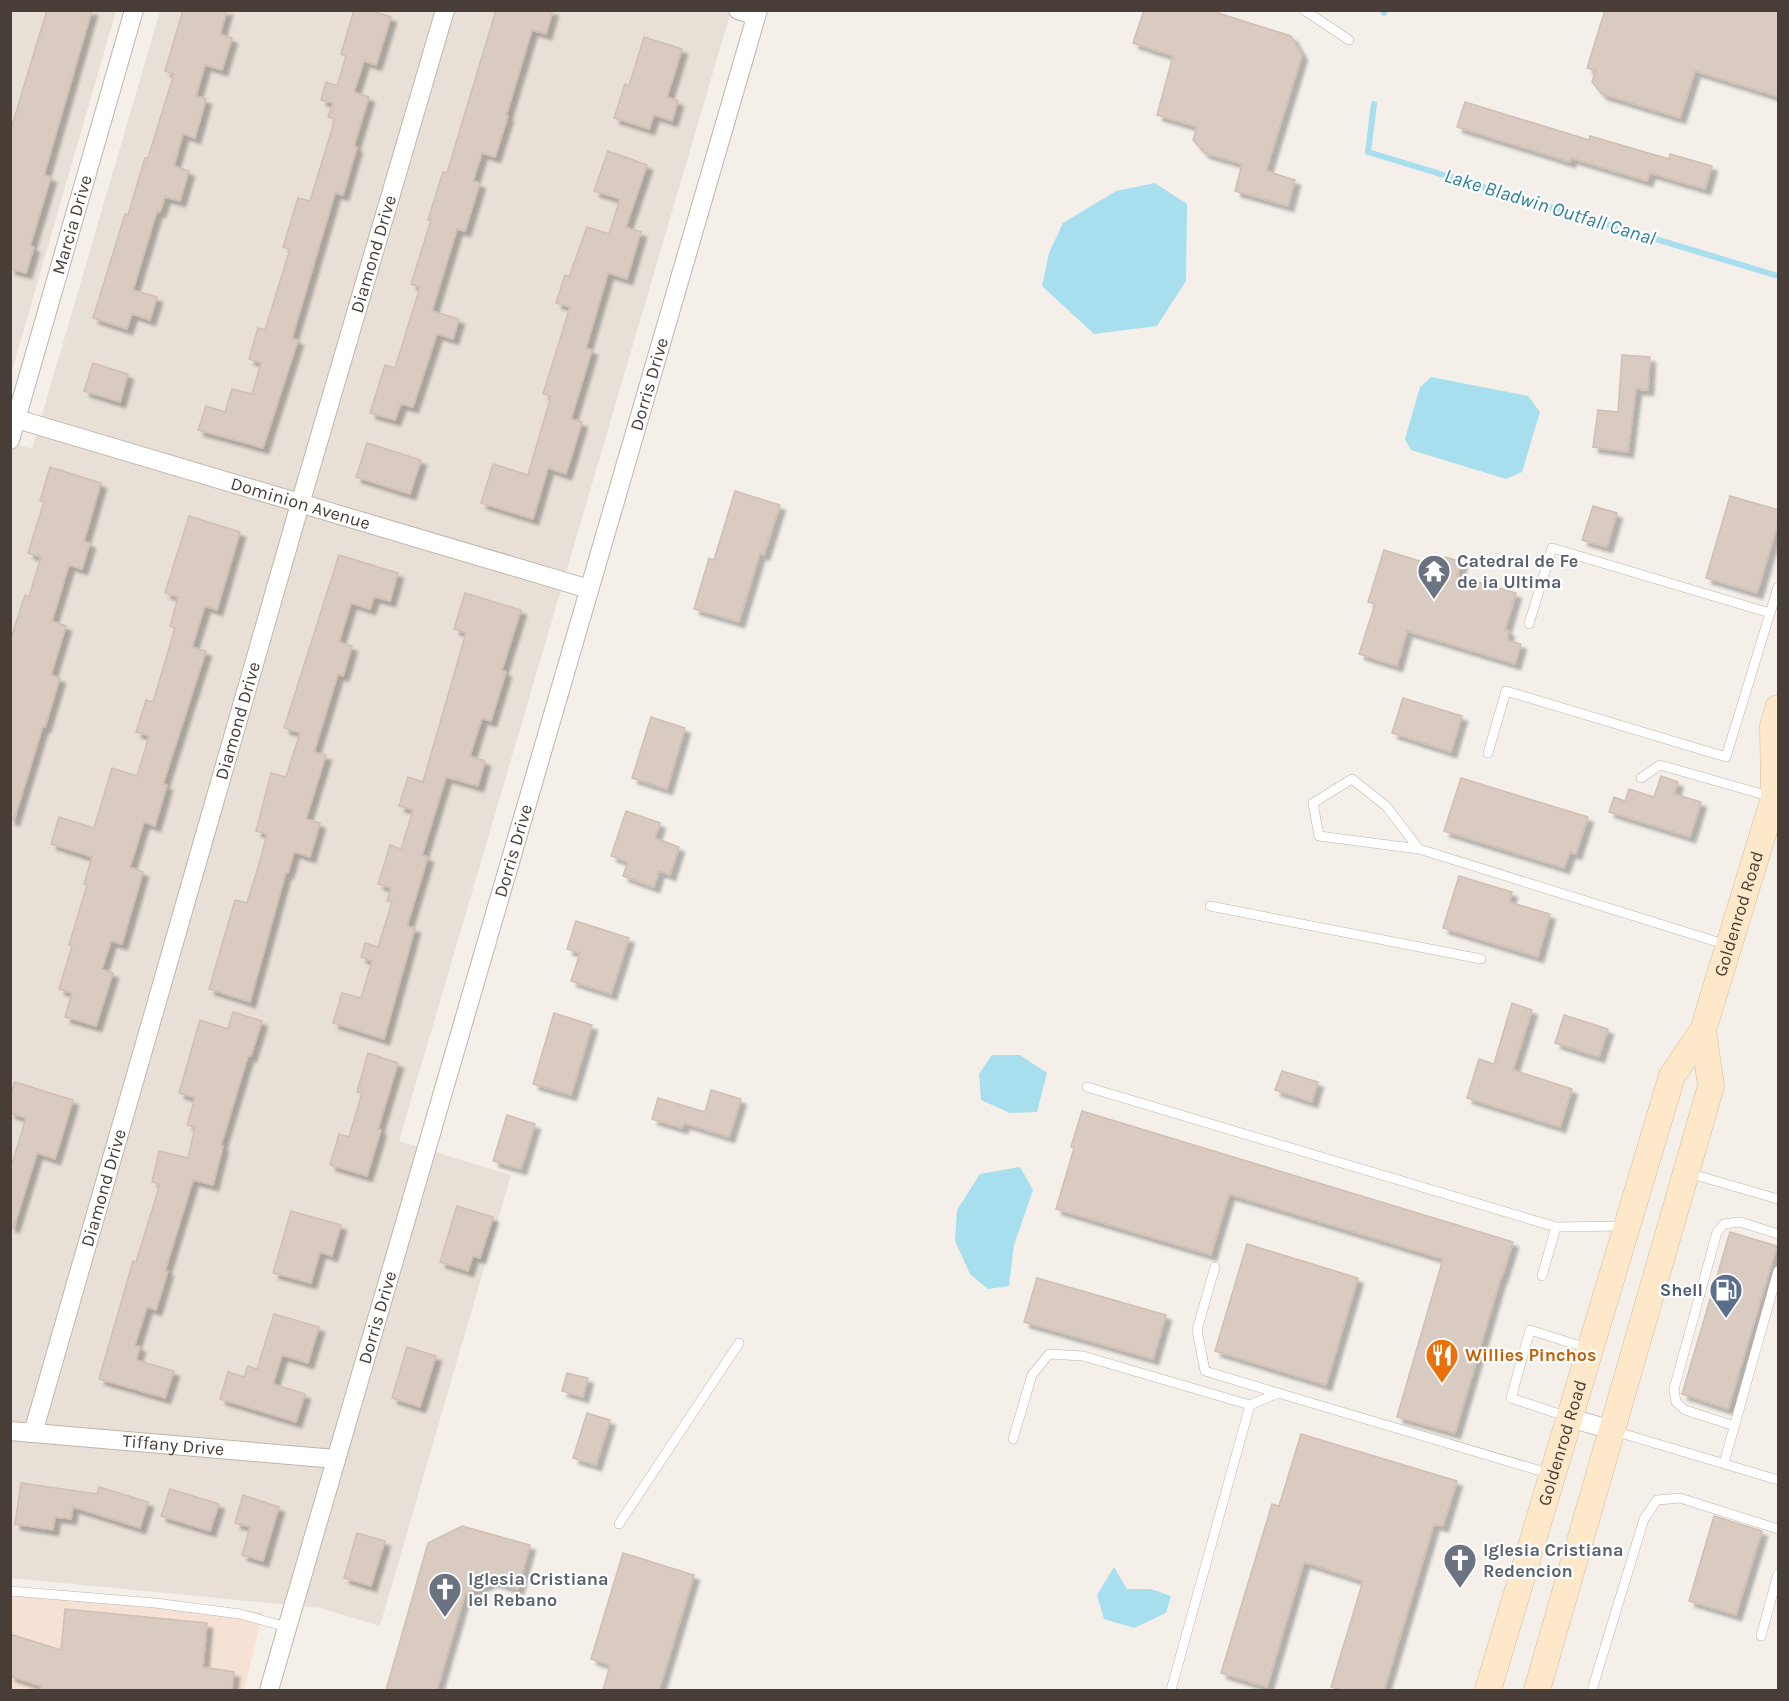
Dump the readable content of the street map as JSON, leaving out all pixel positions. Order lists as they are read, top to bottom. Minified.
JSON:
{"streets":{"main road":["Goldenrod Road"],"street":["Marcia Drive","Diamond Drive","Dorris Drive","Dominion Avenue","Tiffany Drive"]},"crossings":[["Marcia Drive","Dominion Avenue"],["Diamond Drive","Dominion Avenue"],["Diamond Drive","Tiffany Drive"],["Dorris Drive","Dominion Avenue"],["Dorris Drive","Tiffany Drive"]],"water":["Lake Bladwin Outfall Canal"],"places":{"temple":["Catedral de Fe de ia Ultima"],"fuel station":["Shell"],"restaurant":["Willies Pinchos"],"church":["Iglesia Cristiana Redencion","Iglesia Cristiana lel Rebano"]}}
